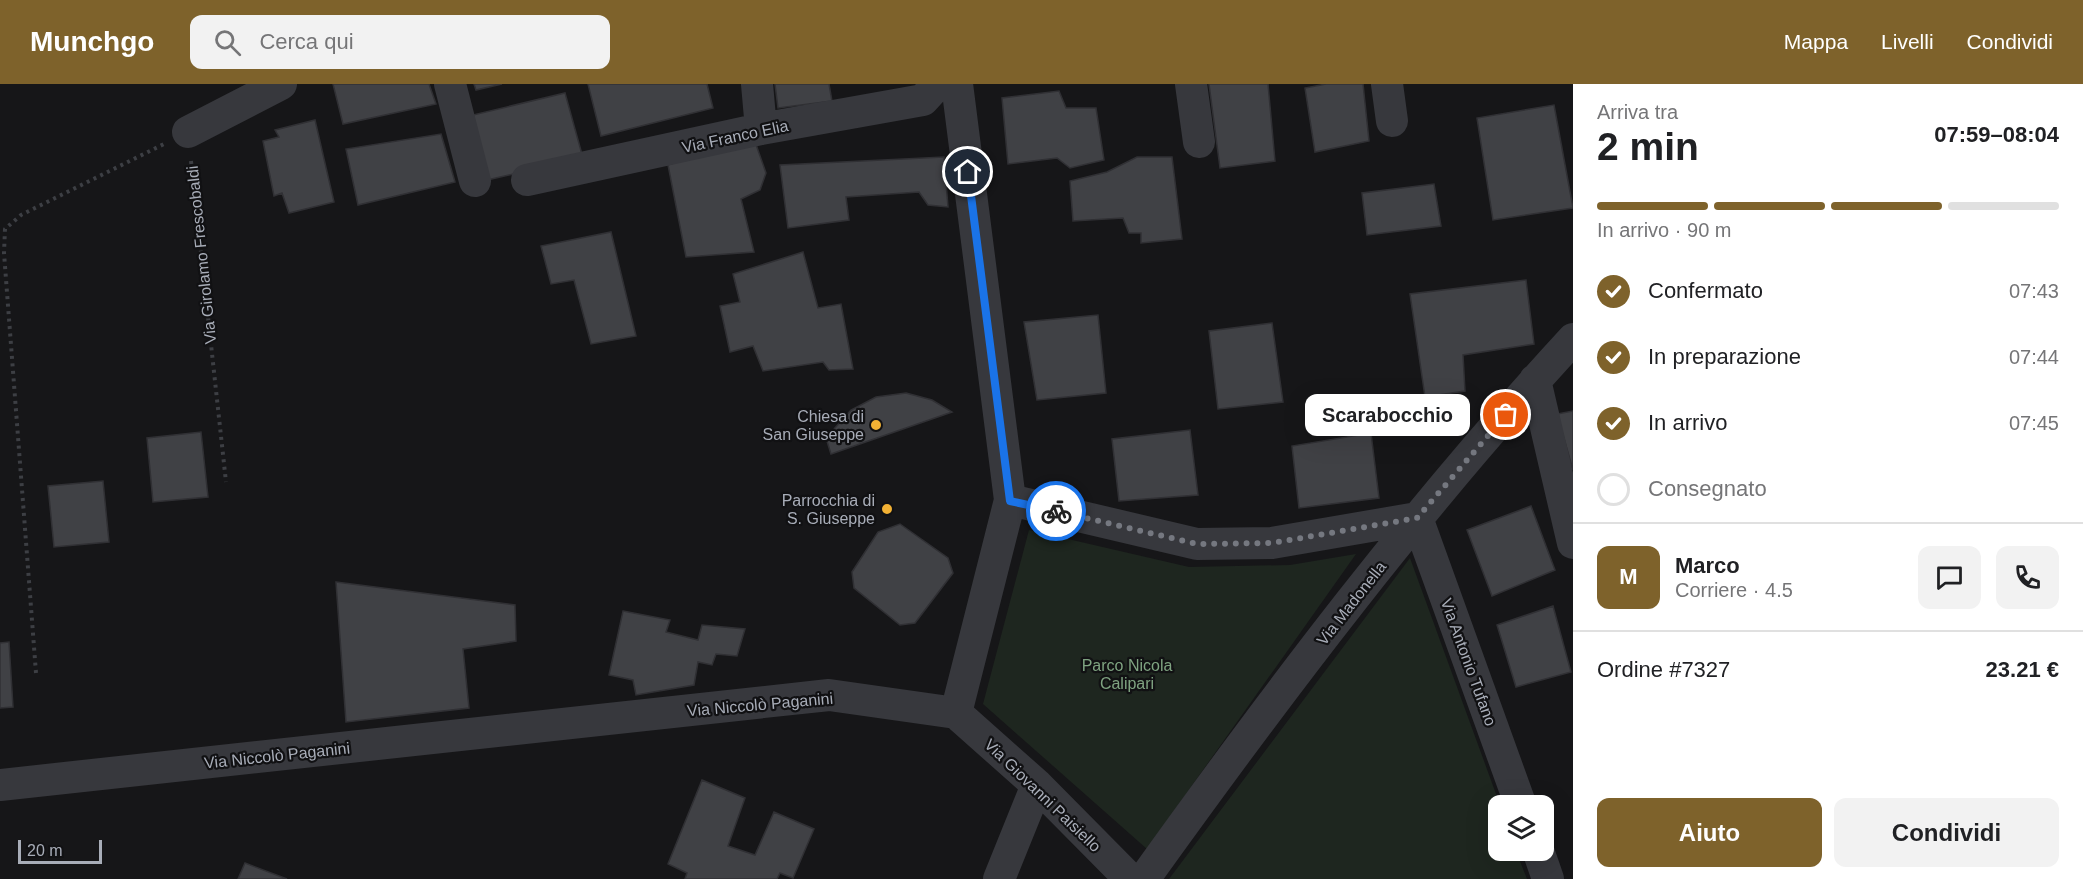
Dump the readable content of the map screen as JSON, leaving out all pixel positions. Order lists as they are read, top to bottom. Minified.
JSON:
{"streets":{"street":["Via Franco Elia","Via Madonella","Via Antonio Tufano","Via Niccolò Paganini","Via Giovanni Paisiello"],"path":["Via Girolamo Frescobaldi"]},"crossings":[["Via Madonella","Via Antonio Tufano"],["Via Niccolò Paganini","Via Giovanni Paisiello"]],"parks":["Parco Nicola Calipari"],"places":["Scarabocchio","Chiesa di San Giuseppe","Parrocchia di S. Giuseppe"],"scale_bar":"20 m","page":{"header":"Munchgo","search":"Cerca qui","nav":["Mappa","Livelli","Condividi"],"heading":["2 min","Arriva tra","07:59–08:04"],"panel":["Marco","Corriere · 4.5","Ordine #7327","23.21 €"],"bar":"In arrivo · 90 m","list":[["Confermato","07:43"],["In preparazione","07:44"],["In arrivo","07:45"],"Consegnato"],"bubble":"Scarabocchio","round":"M","buttons":["Aiuto","Condividi"],"scale":"20 m"}}
